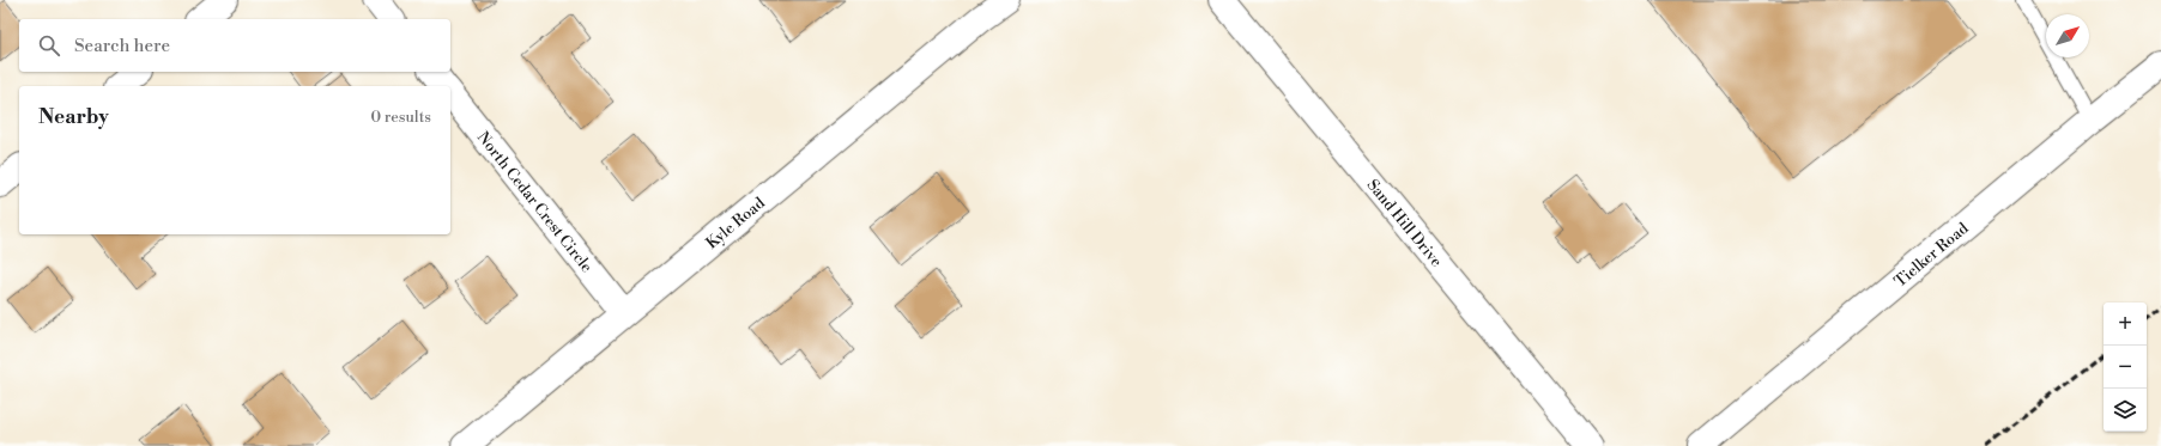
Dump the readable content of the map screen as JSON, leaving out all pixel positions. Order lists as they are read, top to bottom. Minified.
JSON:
{"streets":{"street":["North Cedar Crest Circle","Kyle Road","Sand Hill Drive","Tielker Road"]},"crossings":[["North Cedar Crest Circle","Kyle Road"]],"north":"top right","page":{"search":"Search here","heading":["Nearby","0 results"],"map_buttons":["+","−"]}}
